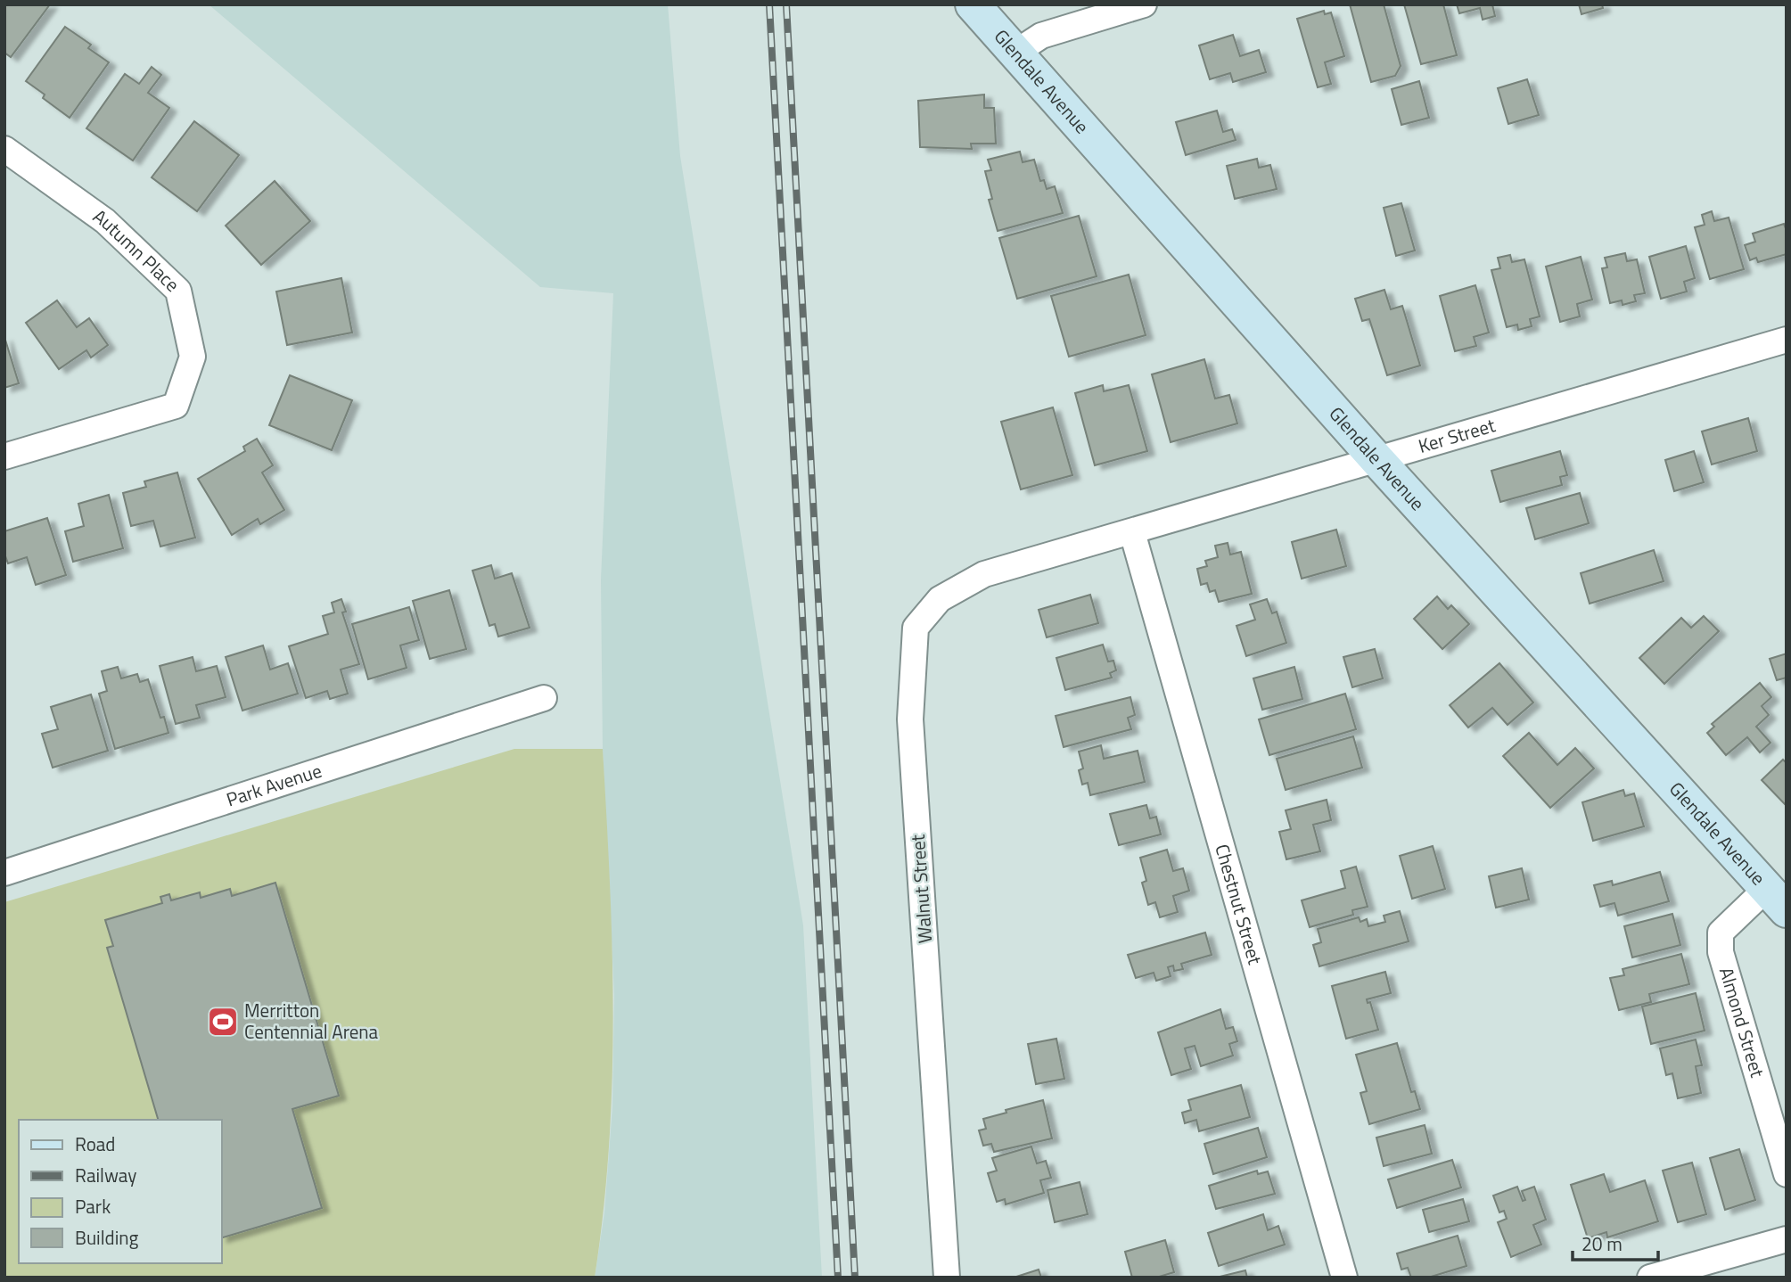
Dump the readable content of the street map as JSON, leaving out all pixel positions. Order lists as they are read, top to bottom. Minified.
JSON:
{"streets":{"main road":["Glendale Avenue"],"street":["Autumn Place","Ker Street","Park Avenue","Walnut Street","Chestnut Street","Almond Street"]},"crossings":[["Glendale Avenue","Ker Street"],["Glendale Avenue","Almond Street"],["Ker Street","Walnut Street"],["Ker Street","Chestnut Street"]],"places":{"sports":["Merritton Centennial Arena"]},"legend":["Road","Railway","Park","Building"],"scale_bar":"20 m"}
